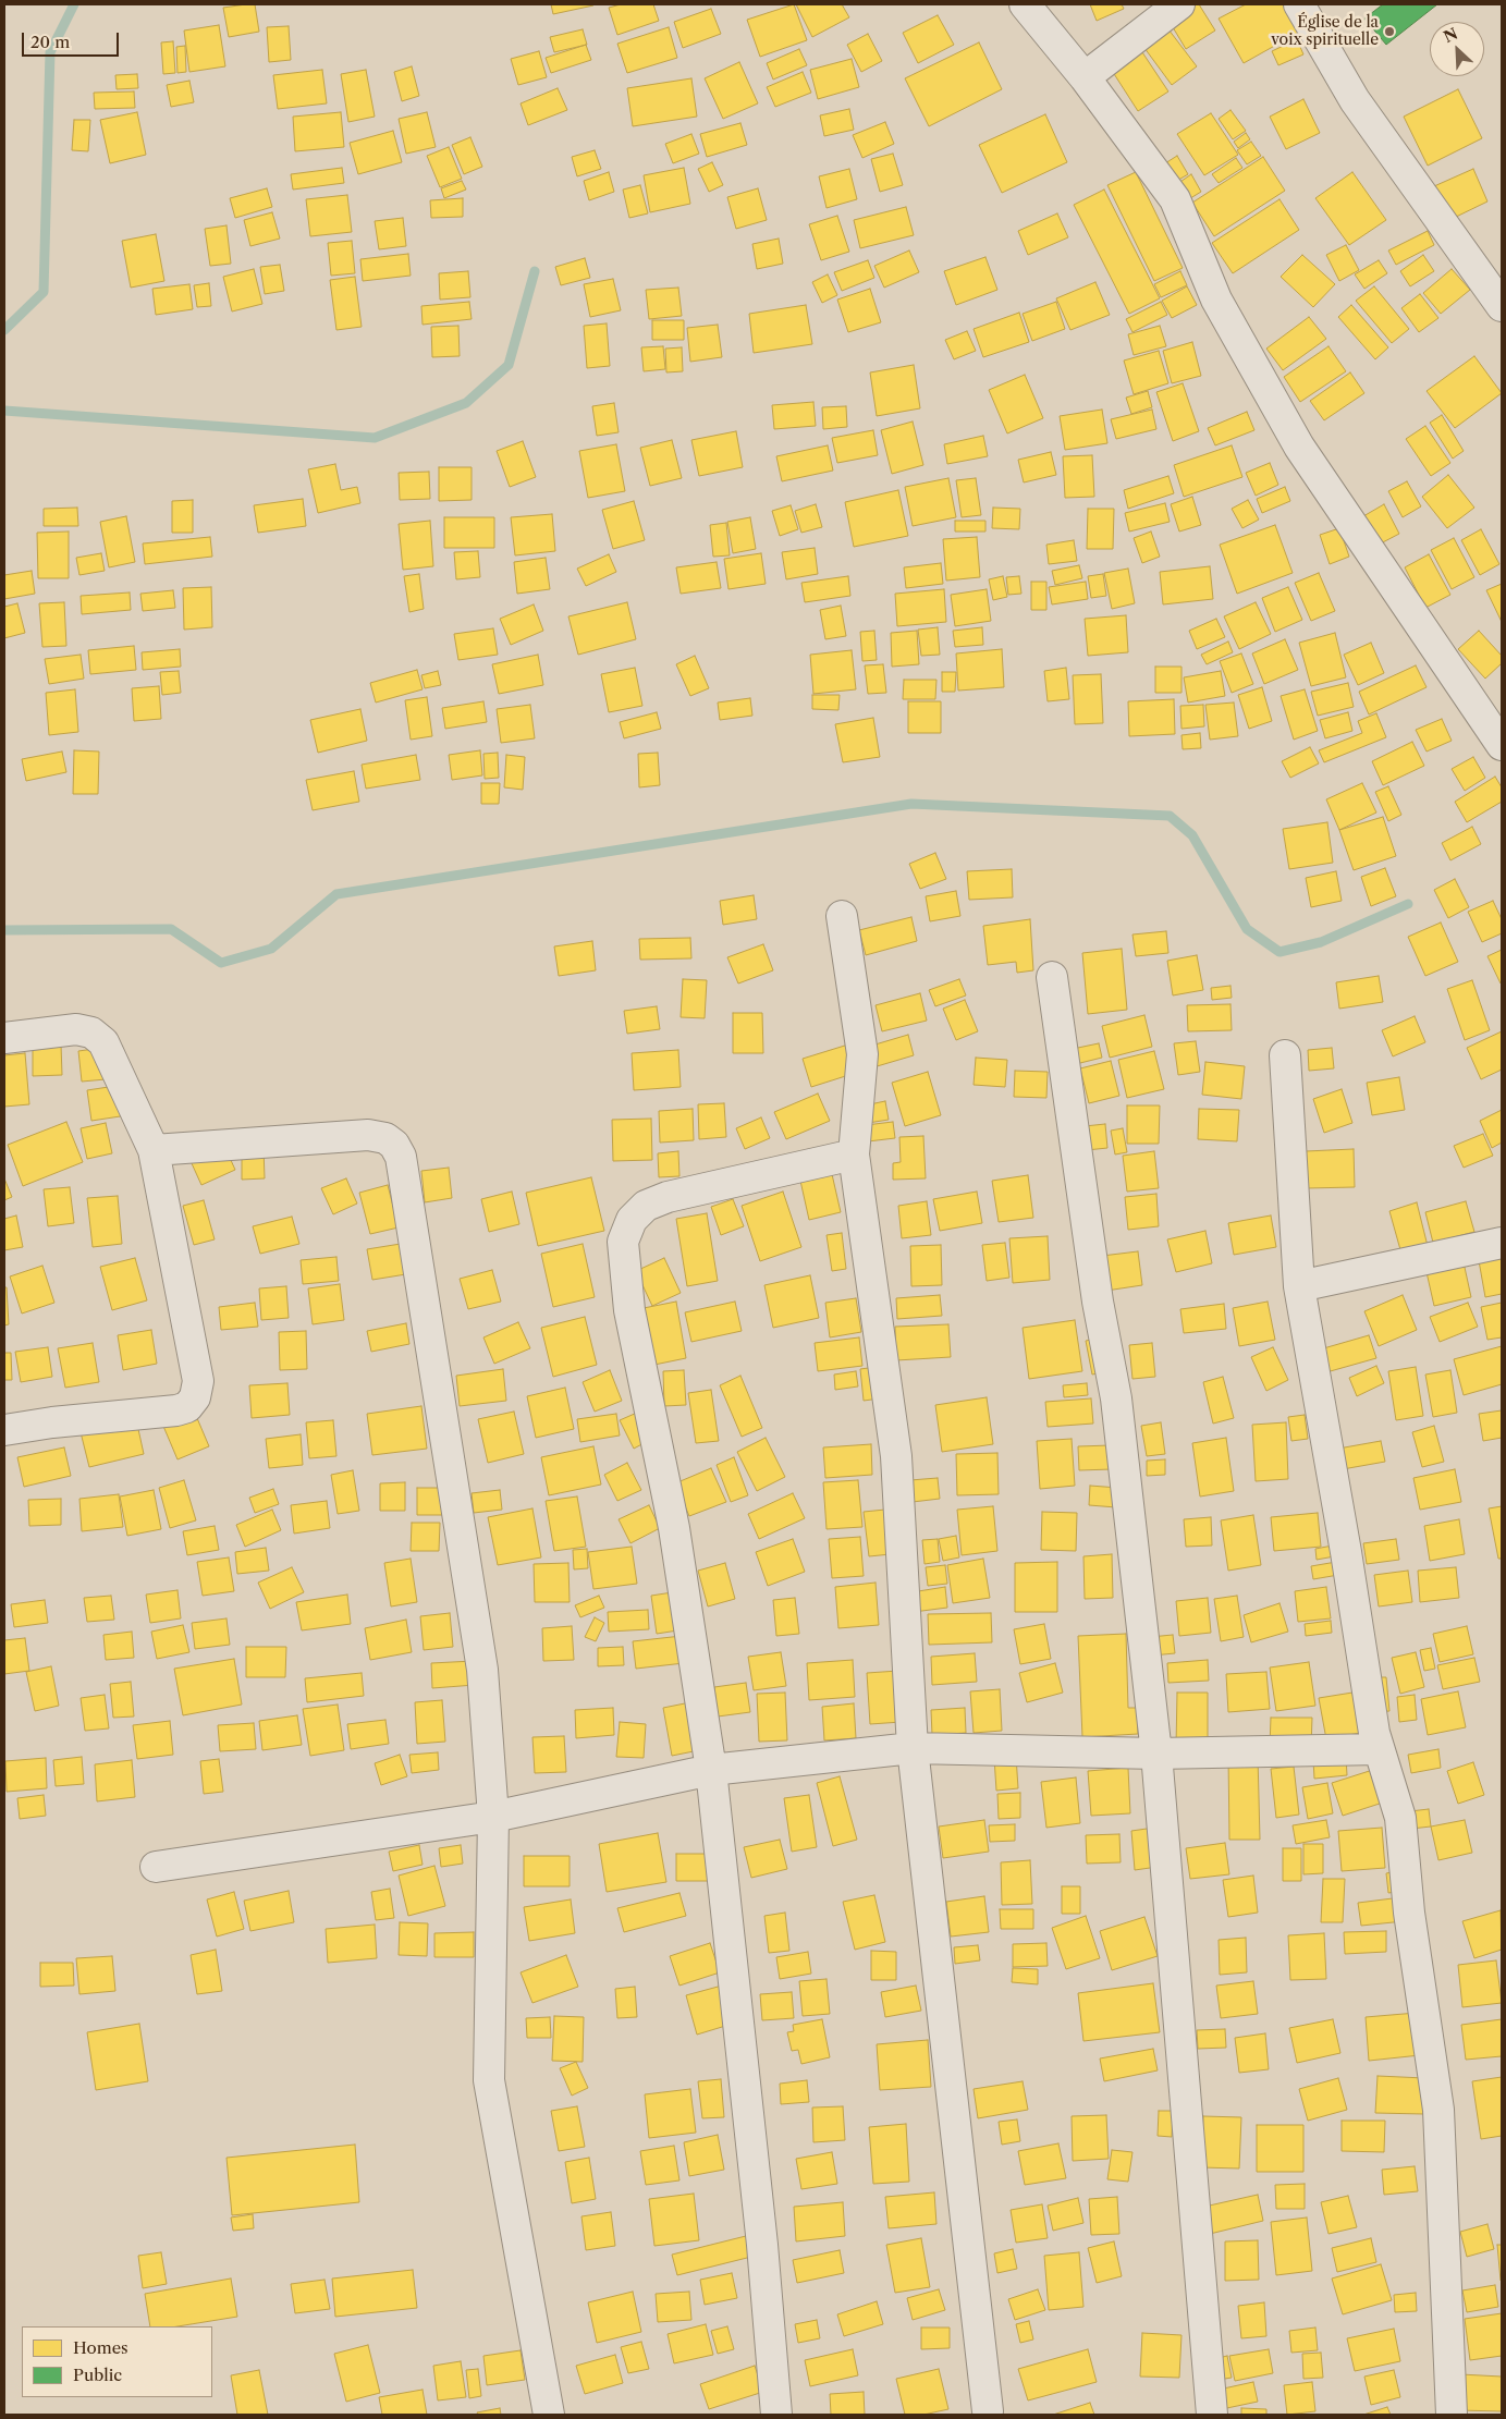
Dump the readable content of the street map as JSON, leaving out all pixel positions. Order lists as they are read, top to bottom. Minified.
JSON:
{"places":["Église de la voix spirituelle"],"legend":["Homes","Public"],"scale_bar":"20 m","north":"top left"}
